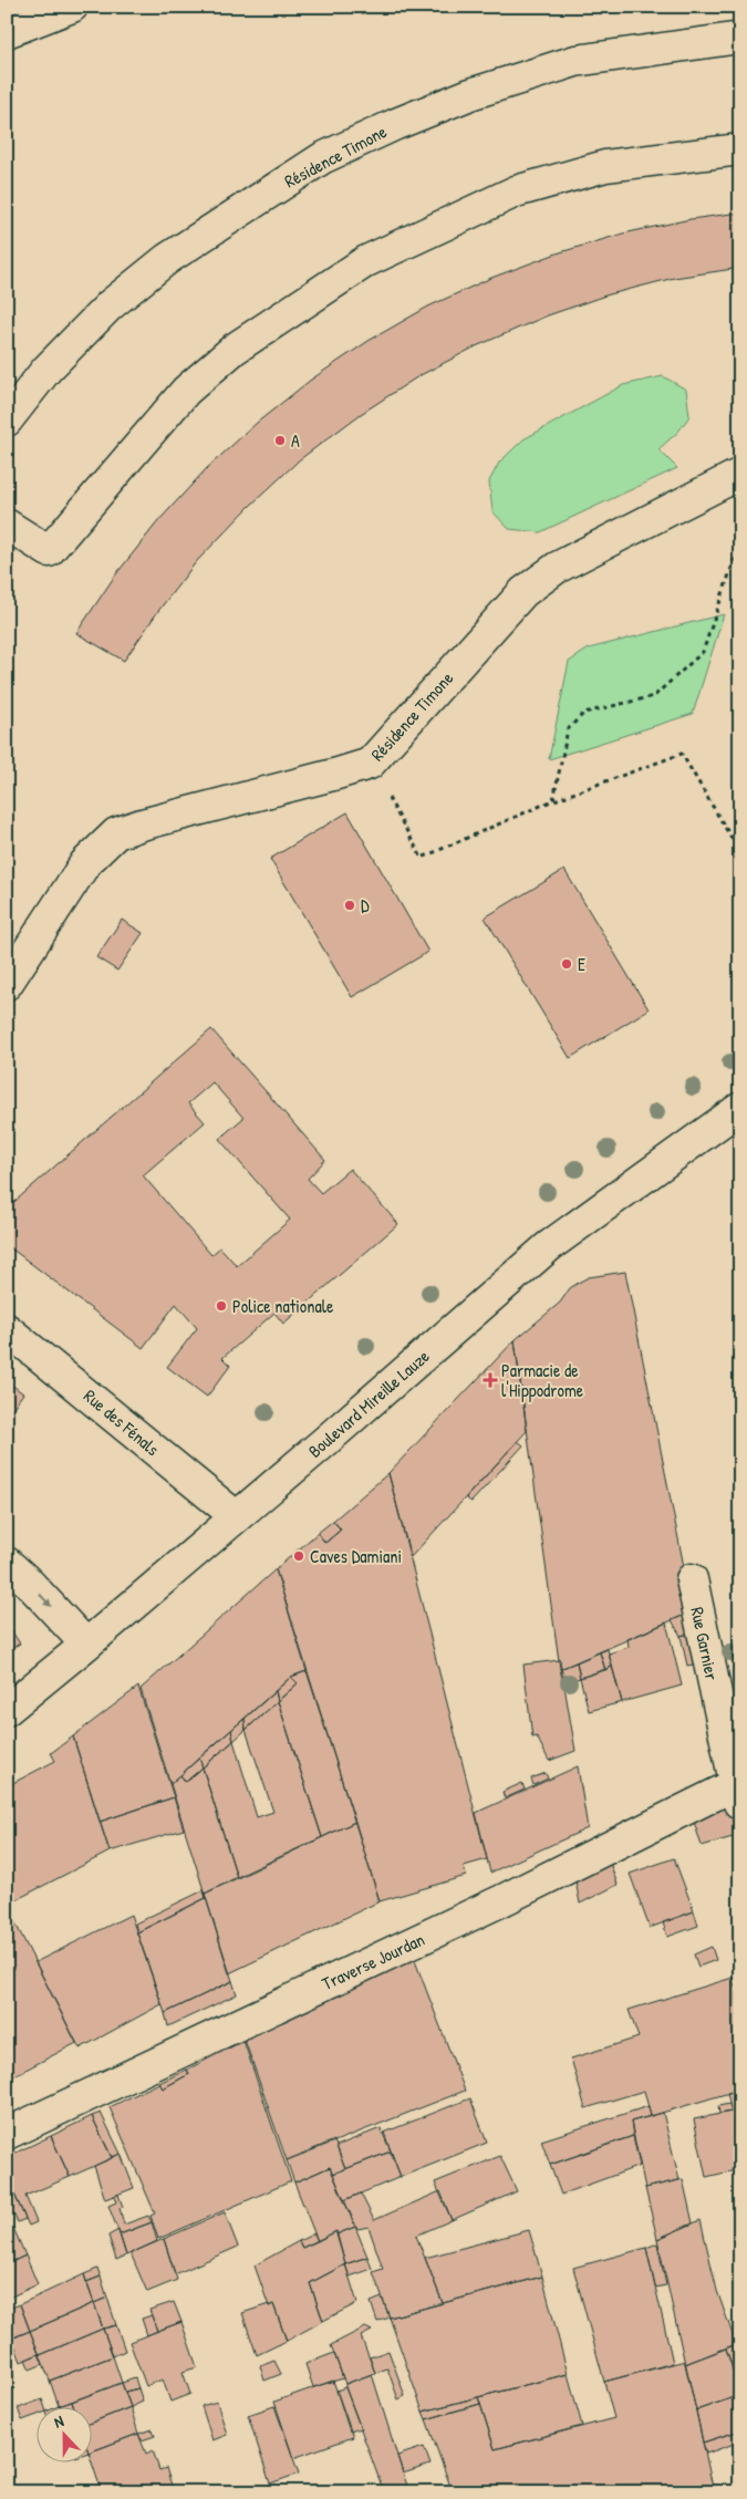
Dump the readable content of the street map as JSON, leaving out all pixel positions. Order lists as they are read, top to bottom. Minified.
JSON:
{"streets":{"main road":["Résidence Timone","Boulevard Mireille Lauze","Rue des Fénals","Rue Garnier","Traverse Jourdan"]},"crossings":[["Boulevard Mireille Lauze","Rue des Fénals"],["Rue Garnier","Traverse Jourdan"]],"places":{"other":["A","D","E","Police nationale","Caves Damiani"],"health":["Parmacie de l'Hippodrome"]},"north":"top"}
